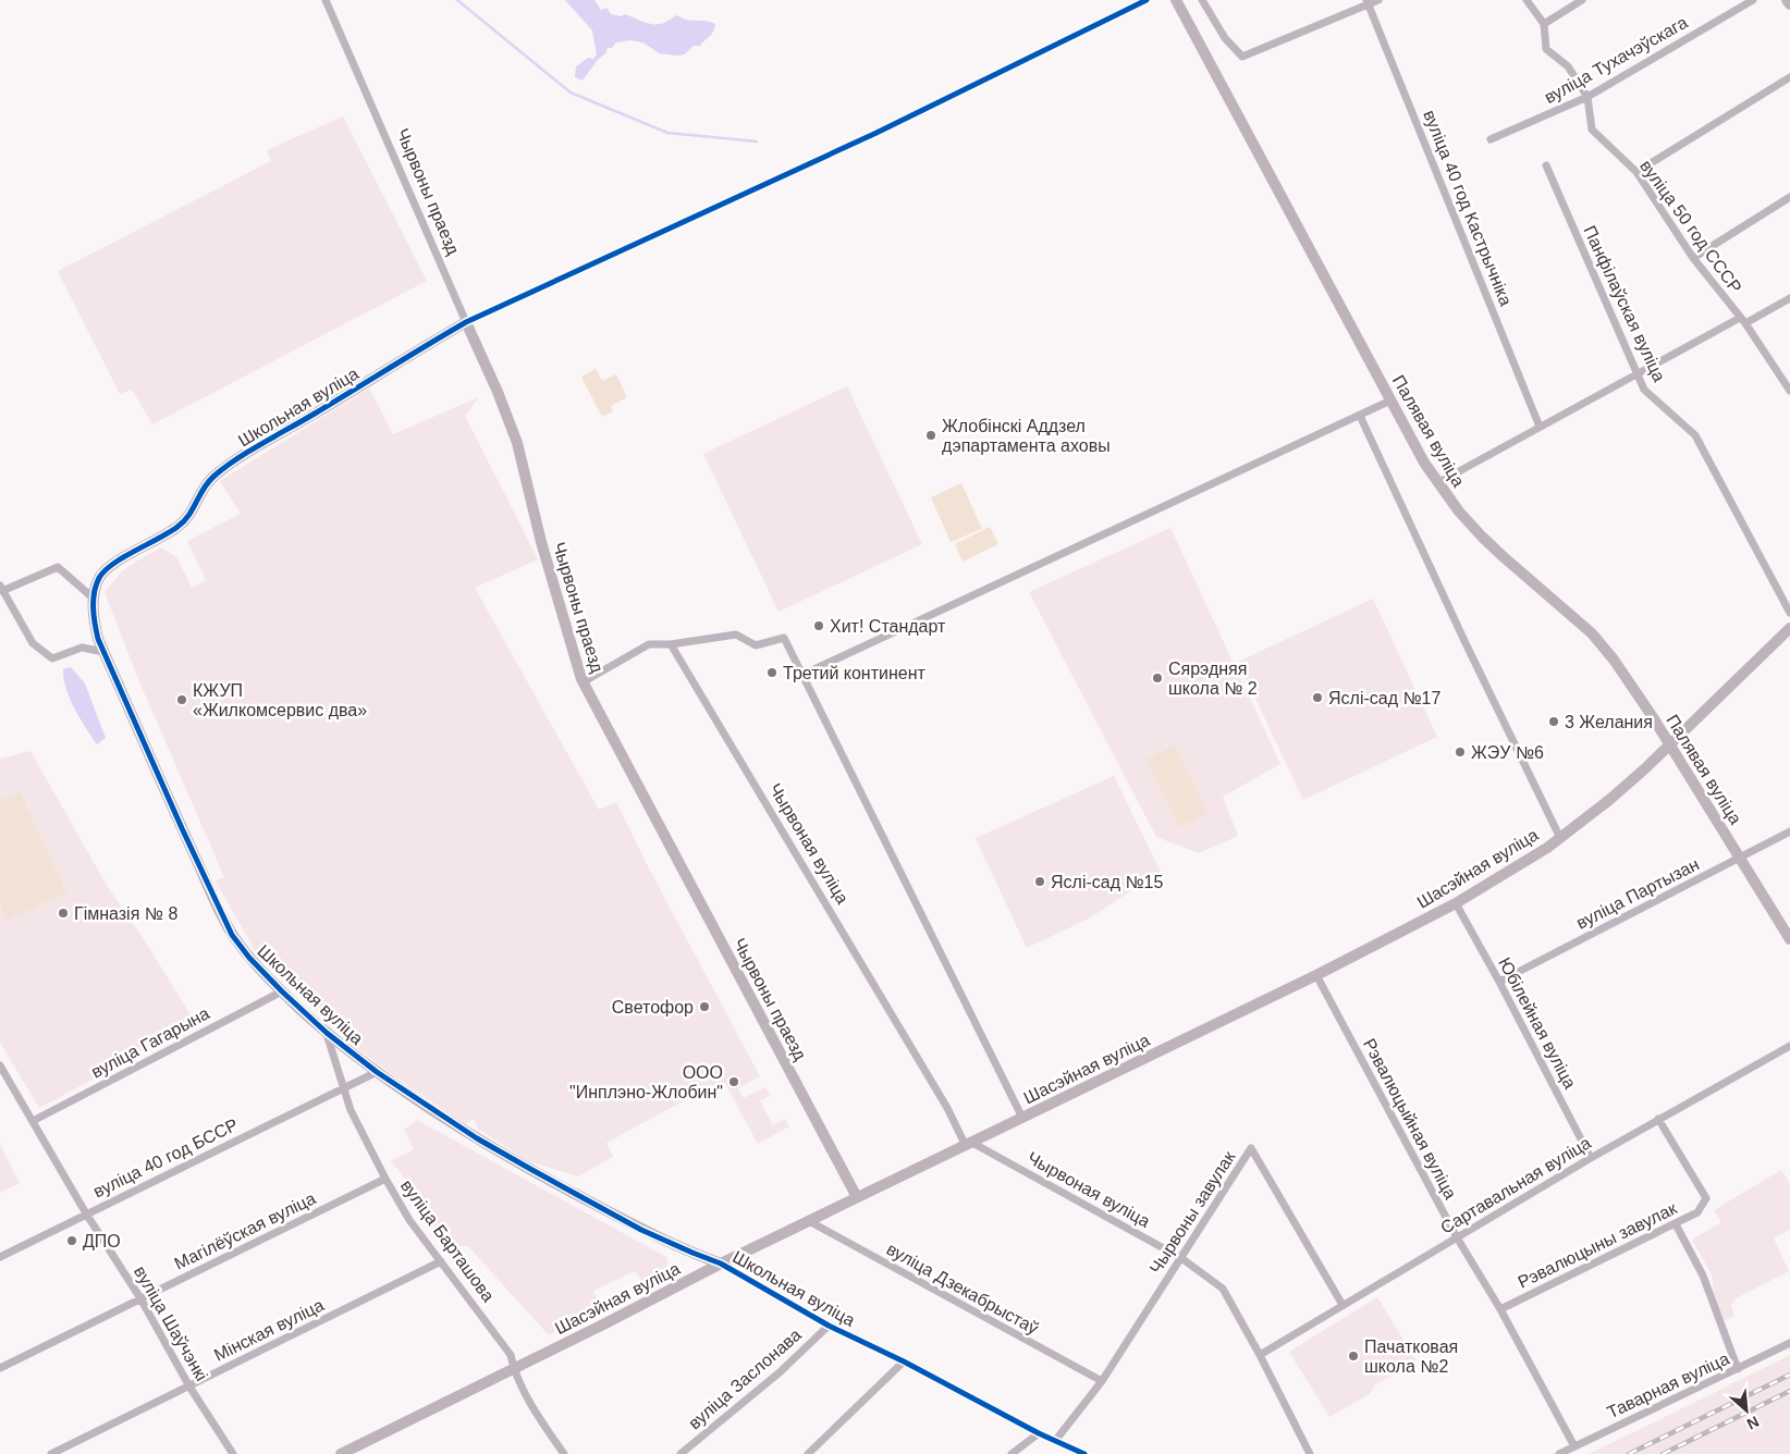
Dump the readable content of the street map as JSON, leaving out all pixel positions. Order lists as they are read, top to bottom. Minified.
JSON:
{"streets":{"street":["вуліца Тухачэўскага","Чырвоны праезд","вуліца 40 год Кастрычніка","вуліца 50 год СССР","Панфілаўская вуліца","Школьная вуліца","Палявая вуліца","Чырвоная вуліца","Шасэйная вуліца","вуліца Партызан","Юбілейная вуліца","вуліца Гагарына","Рэвалюцыйная вуліца","вуліца 40 год БССР","Сартавальная вуліца","Чырвоны завулак","Магілёўская вуліца","вуліца Барташова","Рэвалюцыны завулак","вуліца Дзекабрыстаў","вуліца Шаўчэнкі","Мінская вуліца","вуліца Заслонава","Таварная вуліца"]},"crossings":[["вуліца Тухачэўскага","вуліца 50 год СССР"],["Чырвоны праезд","Школьная вуліца"],["Чырвоны праезд","Шасэйная вуліца"],["Школьная вуліца","Шасэйная вуліца"],["Школьная вуліца","вуліца Гагарына"],["Школьная вуліца","вуліца 40 год БССР"],["Школьная вуліца","Чырвоны завулак"],["Школьная вуліца","вуліца Барташова"],["Школьная вуліца","вуліца Заслонава"],["Палявая вуліца","Шасэйная вуліца"],["Палявая вуліца","вуліца Партызан"],["Чырвоная вуліца","Шасэйная вуліца"],["Чырвоная вуліца","Сартавальная вуліца"],["Чырвоная вуліца","Чырвоны завулак"],["Шасэйная вуліца","Юбілейная вуліца"],["Шасэйная вуліца","Рэвалюцыйная вуліца"],["Шасэйная вуліца","вуліца Барташова"],["Шасэйная вуліца","вуліца Дзекабрыстаў"],["вуліца Партызан","Юбілейная вуліца"],["Юбілейная вуліца","Сартавальная вуліца"],["вуліца Гагарына","вуліца Шаўчэнкі"],["Рэвалюцыйная вуліца","Сартавальная вуліца"],["Рэвалюцыйная вуліца","Рэвалюцыны завулак"],["Рэвалюцыйная вуліца","Таварная вуліца"],["вуліца 40 год БССР","вуліца Барташова"],["вуліца 40 год БССР","вуліца Шаўчэнкі"],["Сартавальная вуліца","Чырвоны завулак"],["Сартавальная вуліца","Рэвалюцыны завулак"],["Чырвоны завулак","вуліца Дзекабрыстаў"],["Магілёўская вуліца","вуліца Барташова"],["Магілёўская вуліца","вуліца Шаўчэнкі"],["вуліца Барташова","Мінская вуліца"],["вуліца Шаўчэнкі","Мінская вуліца"]],"places":["Жлобінскі Аддзел дэпартамента аховы","Хит! Стандарт","Третий континент","Сярэдняя школа № 2","Яслі-сад №17","КЖУП «Жилкомсервис два»","3 Желания","ЖЭУ №6","Яслі-сад №15","Гімназія № 8","Светофор","ООО \"Инплэно-Жлобин\"","ДПО","Пачатковая школа №2"],"north":"bottom right"}
